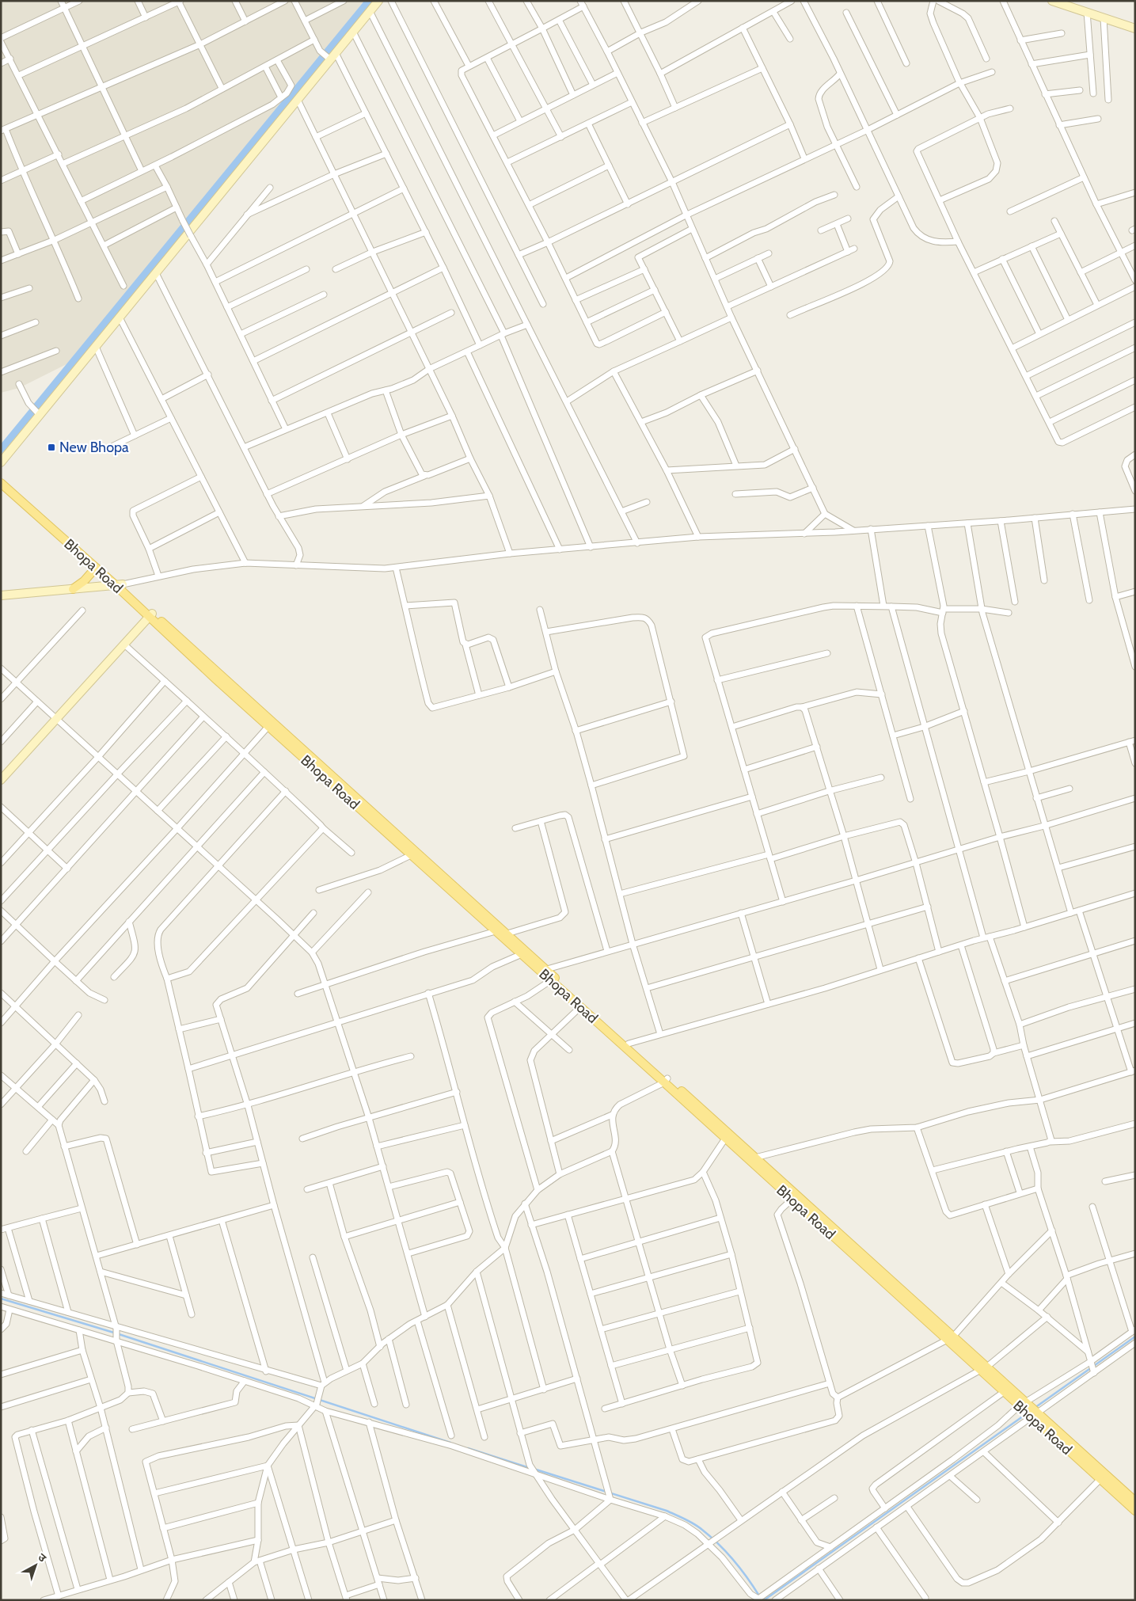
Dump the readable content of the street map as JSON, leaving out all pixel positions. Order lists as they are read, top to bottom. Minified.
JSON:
{"streets":{"main road":["Bhopa Road"]},"places":{"transit":["New Bhopa"]},"north":"top right"}
